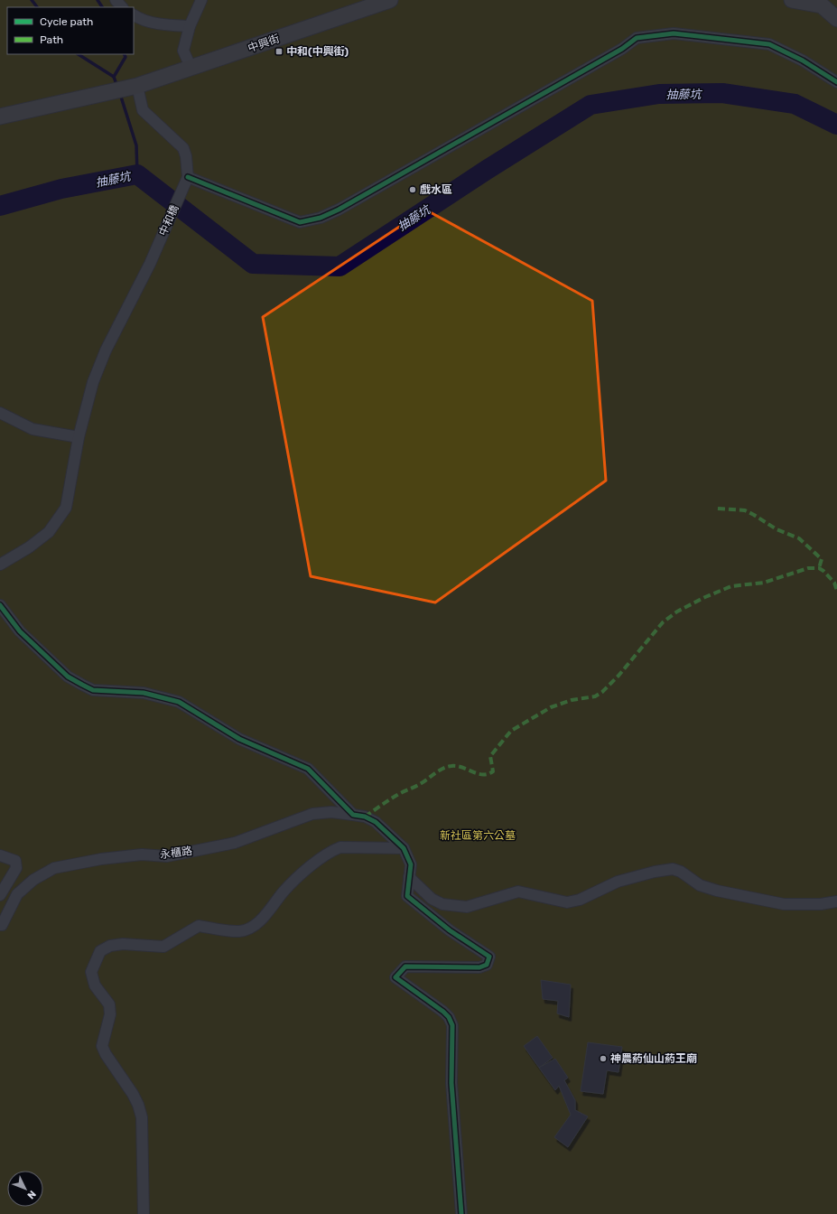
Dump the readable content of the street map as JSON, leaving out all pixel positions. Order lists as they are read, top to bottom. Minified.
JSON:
{"streets":{"street":["中興街","中和橋","永櫃路"]},"water":["抽藤坑"],"parks":["新社區第六公墓"],"places":{"transit":["中和(中興街)"],"other":["戲水區","神農葯仙山葯王廟"]},"legend":["Cycle path","Path"],"north":"bottom right"}
